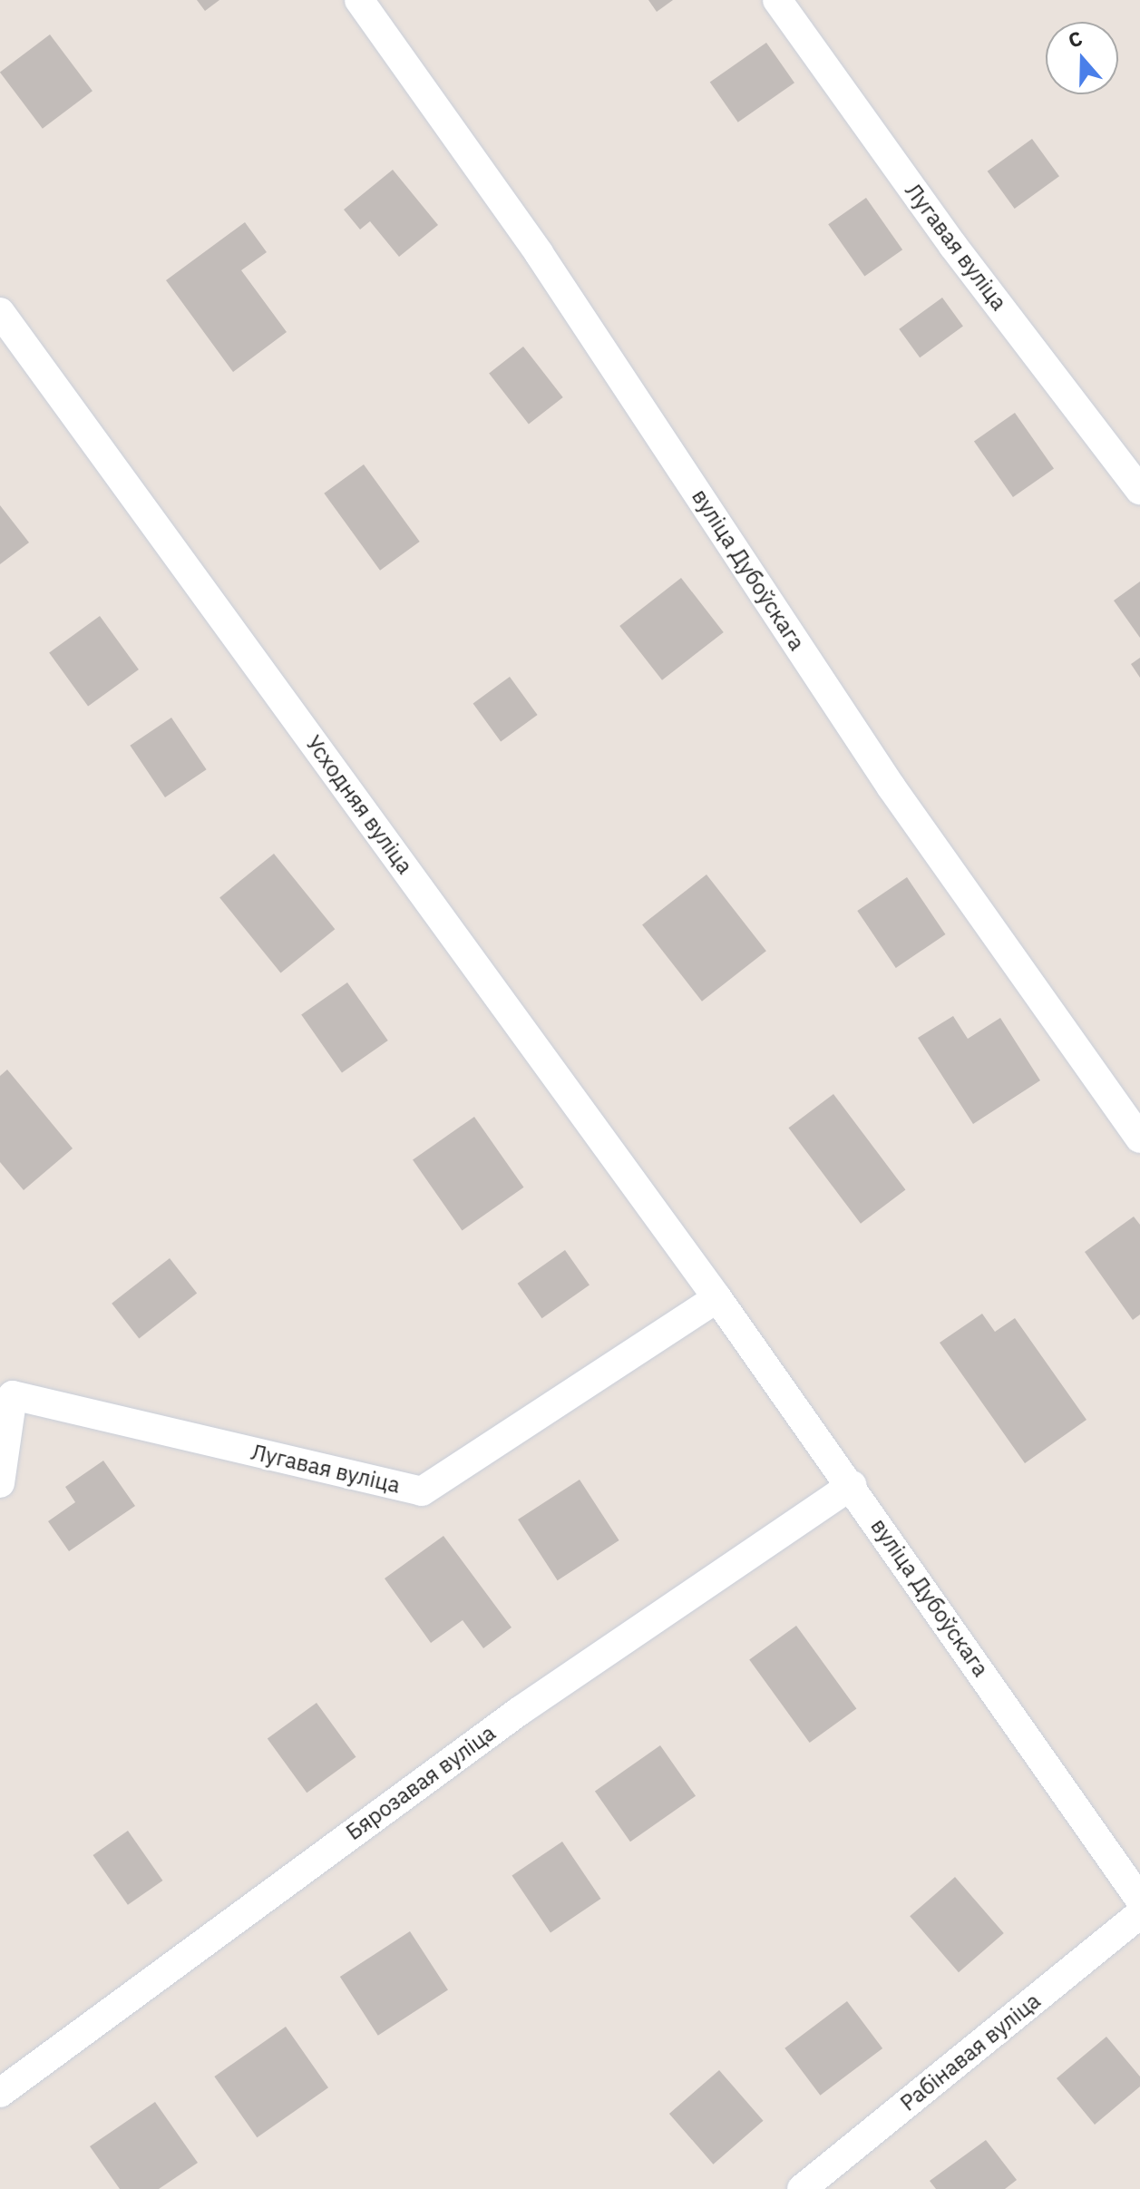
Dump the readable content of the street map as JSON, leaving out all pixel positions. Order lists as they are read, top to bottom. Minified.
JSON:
{"streets":{"street":["Лугавая вуліца","вуліца Дубоўскага","Усходняя вуліца","Бярозавая вуліца","Рабінавая вуліца"]},"crossings":[["Лугавая вуліца","вуліца Дубоўскага"],["Лугавая вуліца","Усходняя вуліца"],["вуліца Дубоўскага","Усходняя вуліца"],["вуліца Дубоўскага","Бярозавая вуліца"]],"north":"top"}
